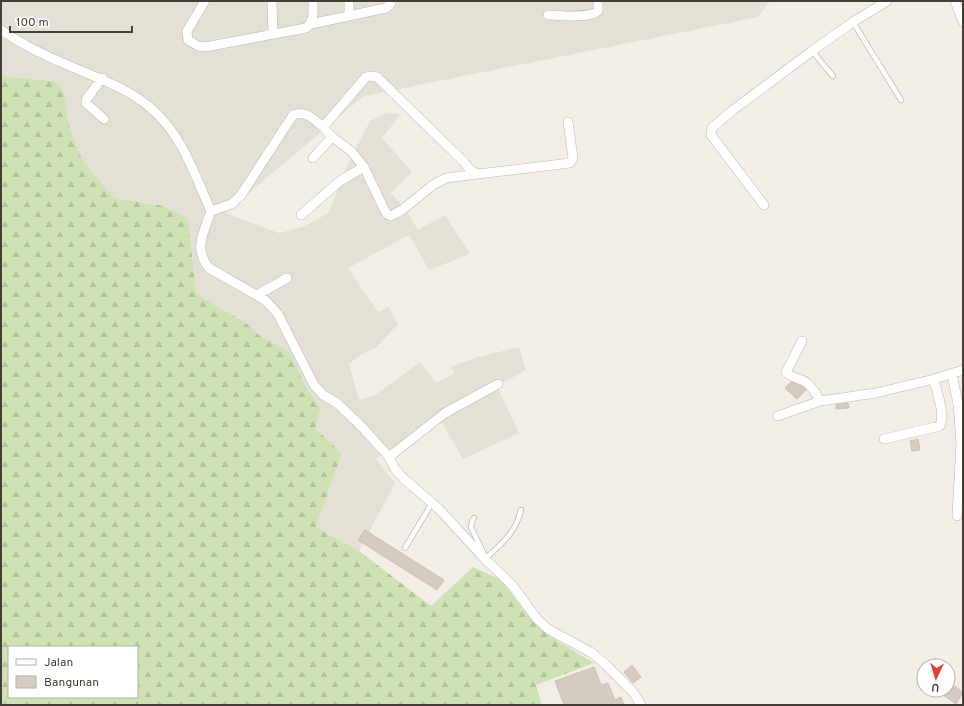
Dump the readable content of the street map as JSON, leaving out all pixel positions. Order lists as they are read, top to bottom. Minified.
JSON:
{"legend":["Jalan","Bangunan"],"scale_bar":"100 m","north":"bottom"}
